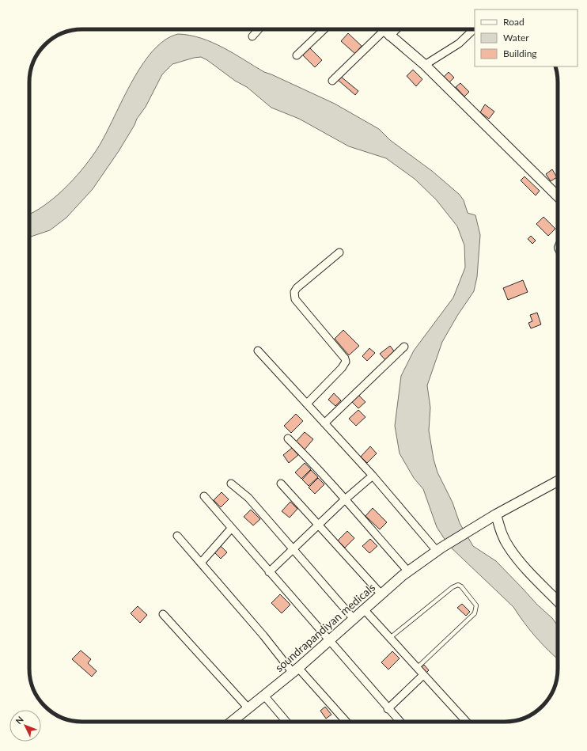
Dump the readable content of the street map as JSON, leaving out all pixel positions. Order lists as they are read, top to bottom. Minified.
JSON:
{"streets":{"main road":["soundrapandiyan medicals"]},"legend":["Road","Water","Building"],"north":"top left"}
